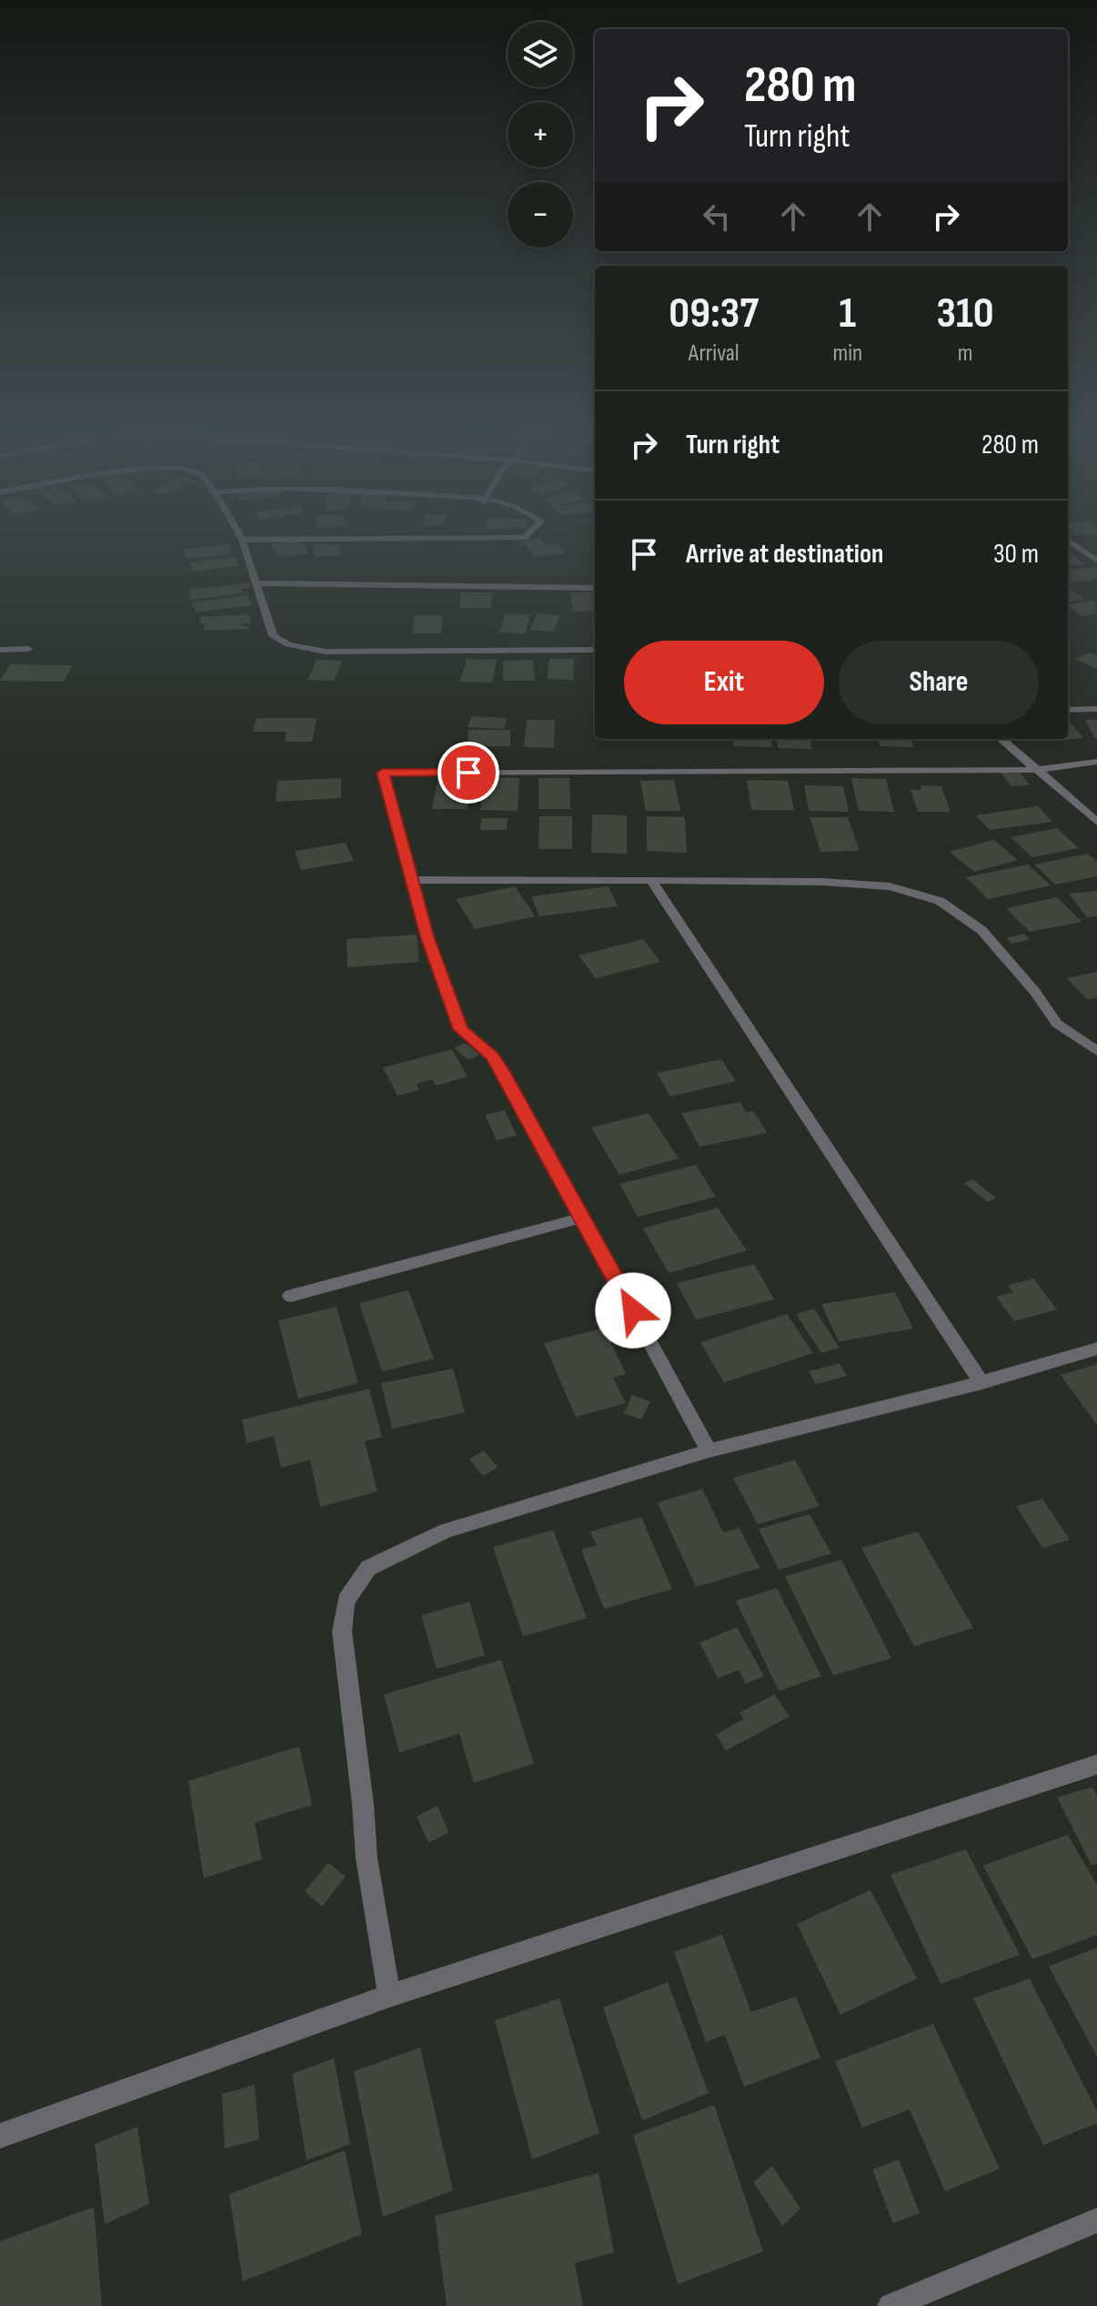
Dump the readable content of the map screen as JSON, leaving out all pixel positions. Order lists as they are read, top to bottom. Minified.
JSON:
{"page":{"map_buttons":["+","−"],"turn":["280 m","Turn right"],"eta":["09:37","Arrival","1","min","310","m"],"list":[{"name":"Turn right","value":"280 m"},{"name":"Arrive at destination","value":"30 m"}],"buttons":["Exit","Share"]}}
